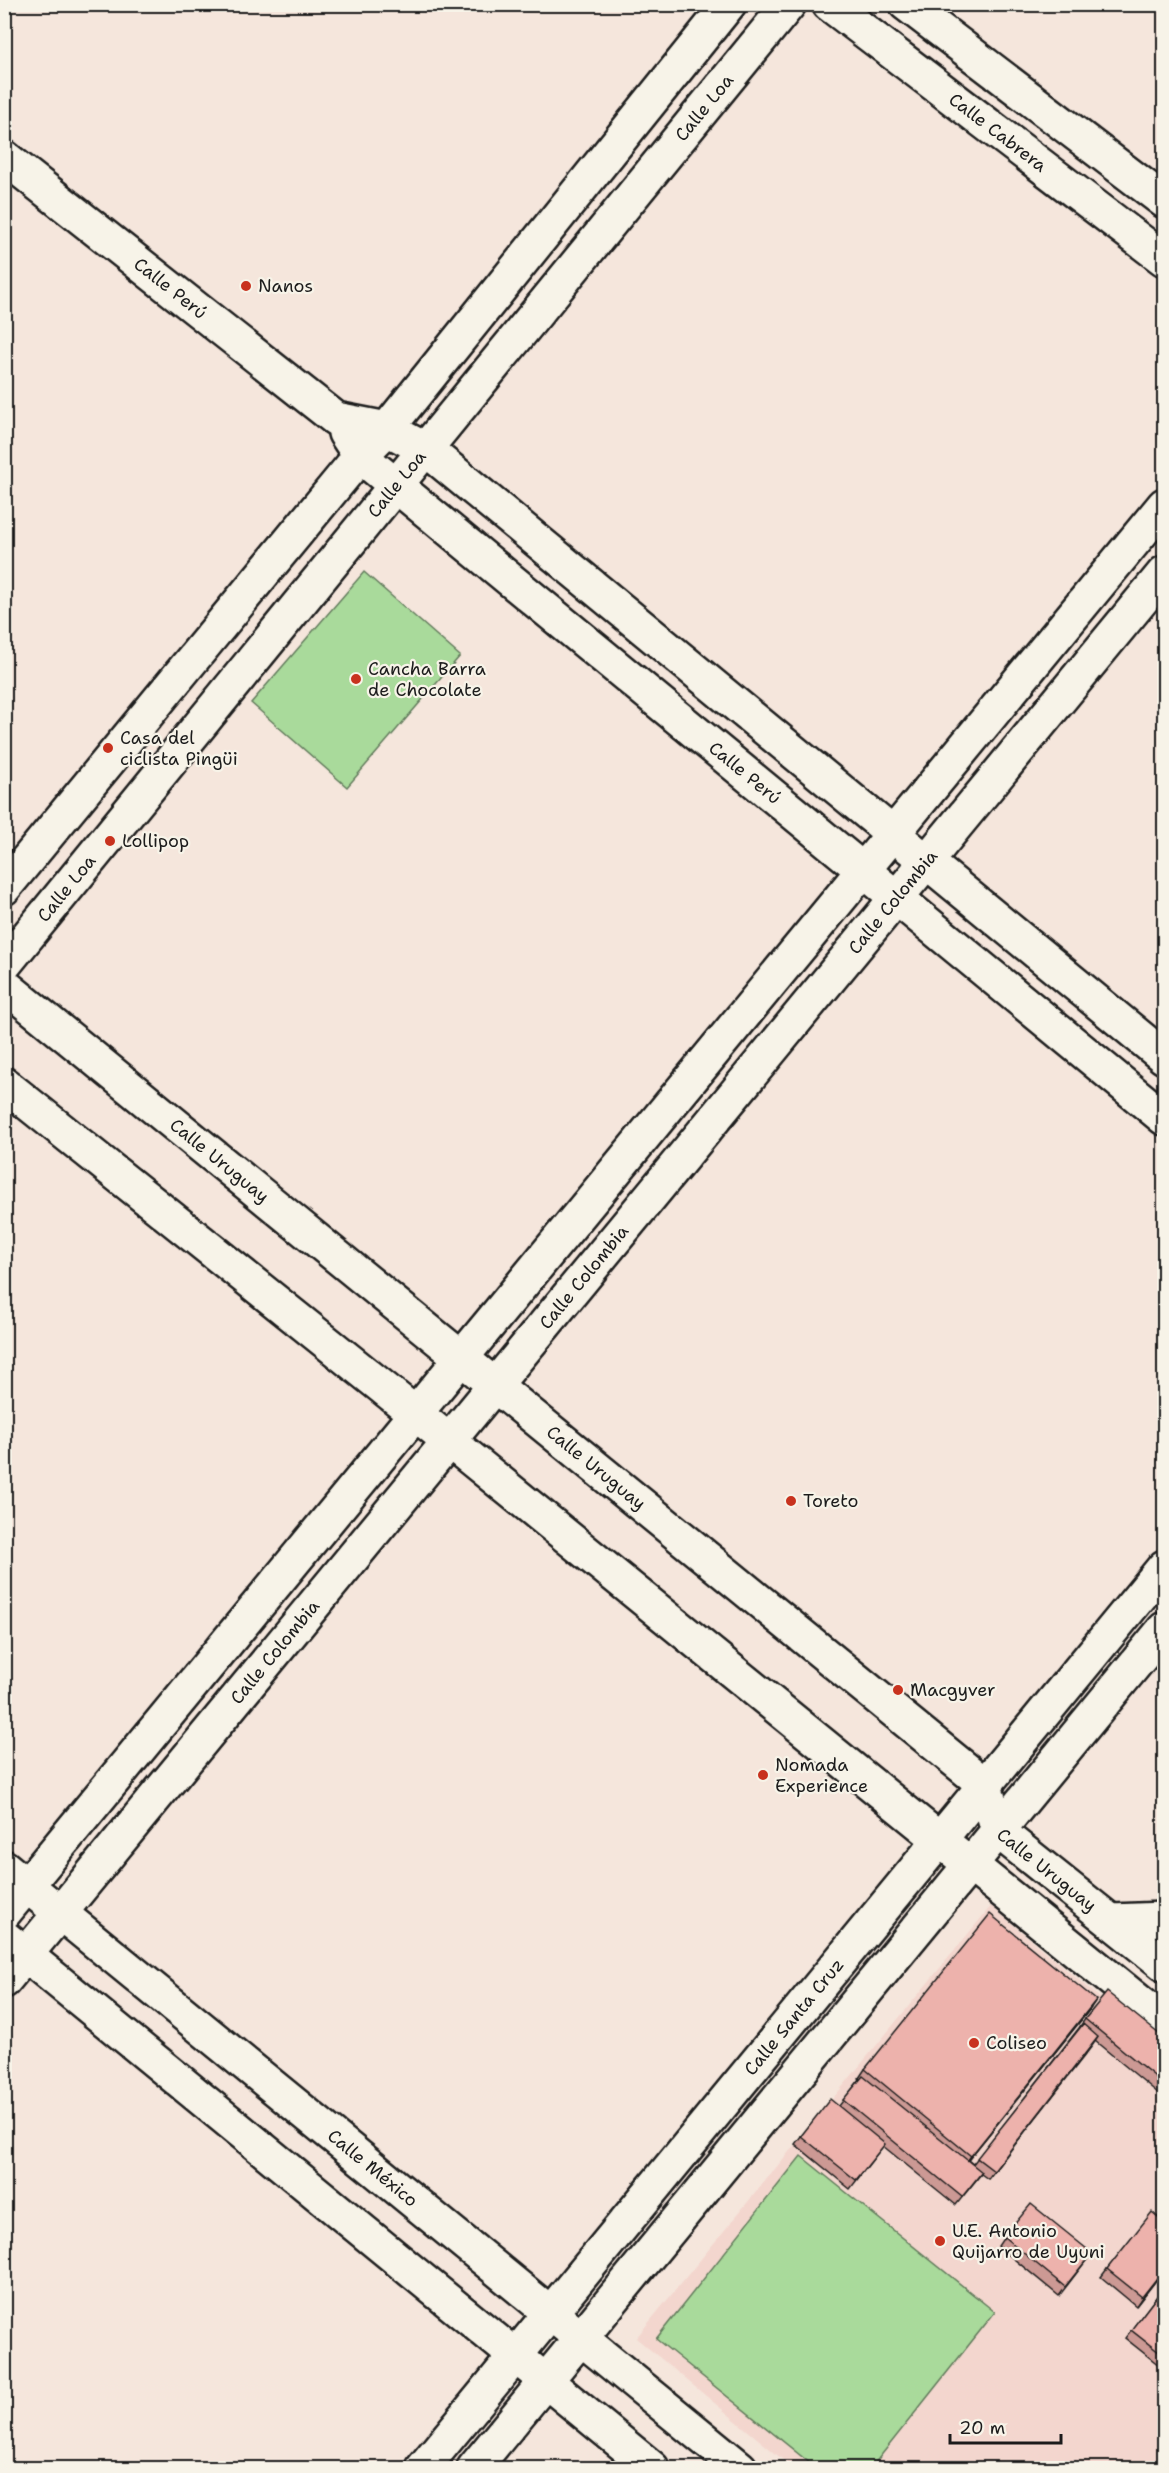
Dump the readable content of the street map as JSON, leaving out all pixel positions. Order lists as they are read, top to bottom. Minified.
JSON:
{"streets":{"street":["Calle Loa","Calle Cabrera","Calle Perú","Calle Colombia","Calle Uruguay","Calle Santa Cruz","Calle México"]},"crossings":[["Calle Loa","Calle Perú"],["Calle Perú","Calle Colombia"],["Calle Colombia","Calle Uruguay"],["Calle Colombia","Calle México"],["Calle Uruguay","Calle Santa Cruz"],["Calle Santa Cruz","Calle México"]],"places":["Nanos","Cancha Barra de Chocolate","Casa del ciclista Pingüi","Lollipop","Toreto","Macgyver","Nomada Experience","Coliseo","U.E. Antonio Quijarro de Uyuni"],"scale_bar":"20 m"}
